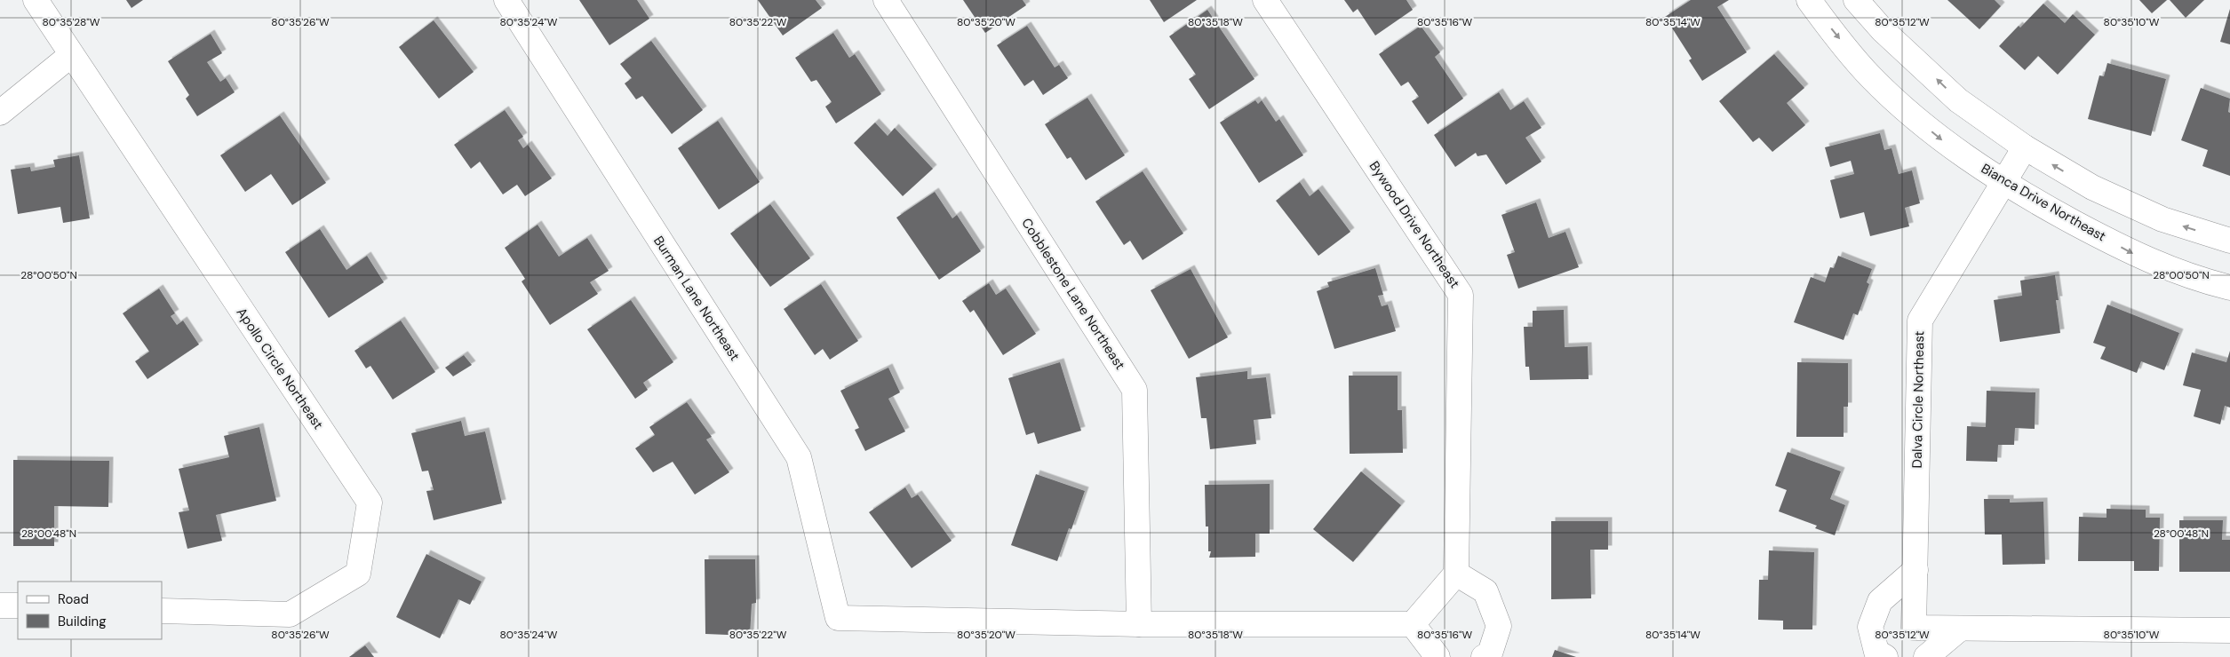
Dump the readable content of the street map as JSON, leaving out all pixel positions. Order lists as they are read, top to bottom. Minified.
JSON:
{"streets":{"street":["Bianca Drive Northeast","Bywood Drive Northeast","Cobblestone Lane Northeast","Burman Lane Northeast","Apollo Circle Northeast","Dalva Circle Northeast"]},"crossings":[["Bianca Drive Northeast","Dalva Circle Northeast"],["Cobblestone Lane Northeast","Burman Lane Northeast"]],"legend":["Road","Building"],"coordinates":["80°35'28\"W","80°35'26\"W","80°35'24\"W","80°35'22\"W","80°35'20\"W","80°35'18\"W","80°35'16\"W","80°35'14\"W","80°35'12\"W","80°35'10\"W","28°00'50\"N","28°00'48\"N"]}
